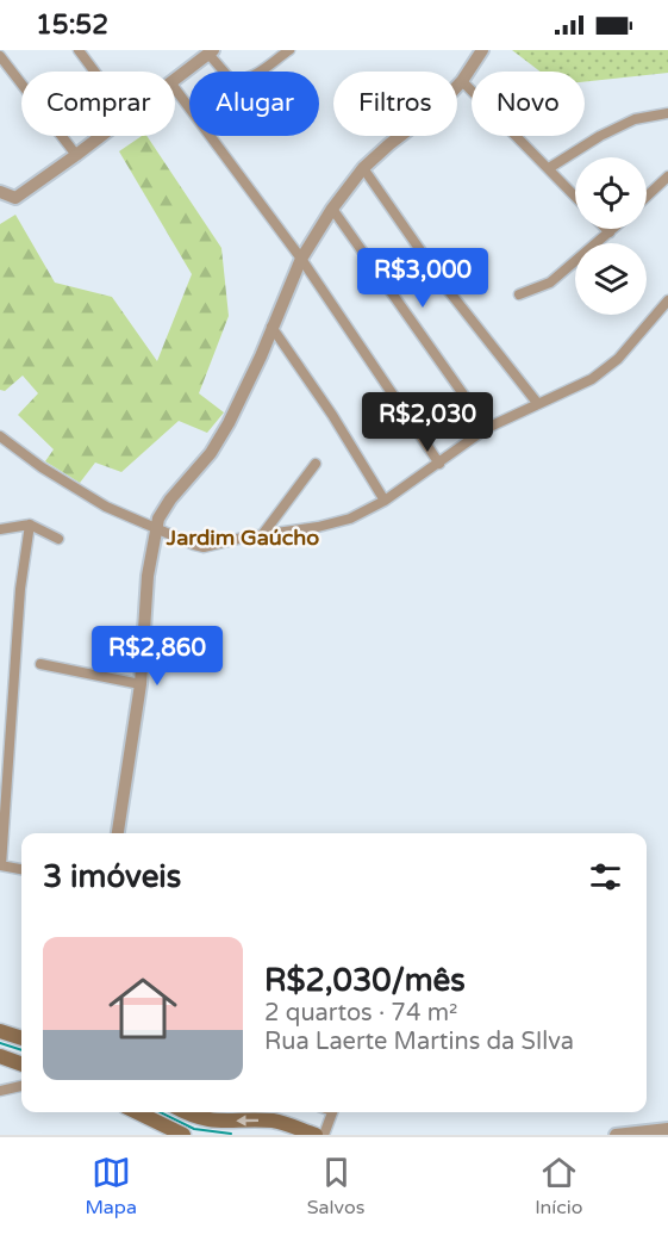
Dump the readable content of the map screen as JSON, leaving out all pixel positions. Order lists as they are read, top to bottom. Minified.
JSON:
{"districts":["Jardim Gaúcho"],"page":{"status":"15:52","chip":["Comprar","Alugar","Filtros","Novo"],"price":["R$3,000","R$2,030","R$2,860"],"heading":"3 imóveis","list":[{"name":"R$2,030/mês","note":"2 quartos · 74 m² · Rua Laerte Martins da SIlva"}],"tabs":["Mapa","Salvos","Início"]}}
